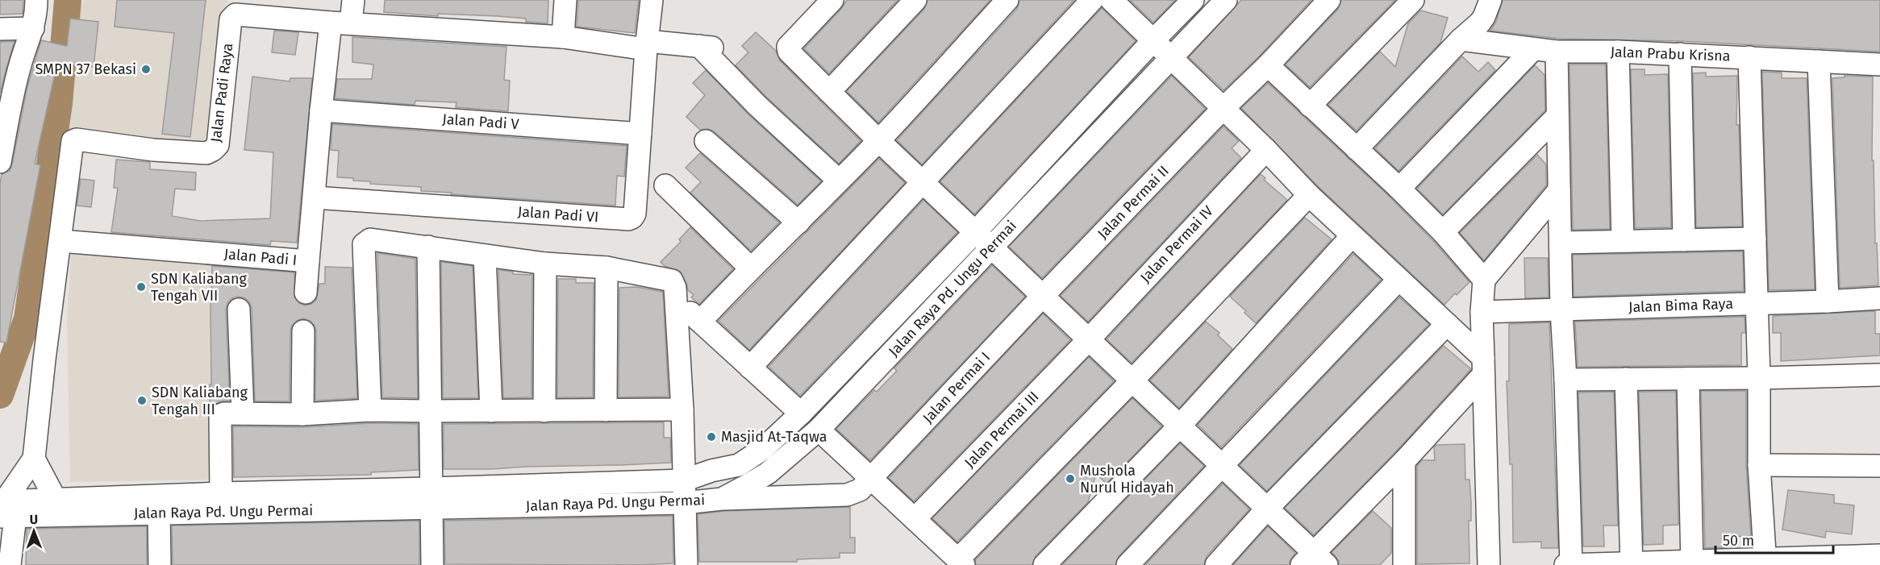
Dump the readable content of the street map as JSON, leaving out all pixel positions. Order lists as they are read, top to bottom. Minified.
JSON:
{"streets":{"street":["Jalan Prabu Krisna","Jalan Padi Raya","Jalan Padi V","Jalan Permai II","Jalan Padi VI","Jalan Permai IV","Jalan Padi I","Jalan Raya Pd. Ungu Permai","Jalan Bima Raya","Jalan Permai I","Jalan Permai III"]},"crossings":[["Jalan Padi Raya","Jalan Padi VI"],["Jalan Padi Raya","Jalan Padi I"],["Jalan Padi V","Jalan Padi VI"],["Jalan Padi V","Jalan Padi I"],["Jalan Permai II","Jalan Permai I"],["Jalan Padi VI","Jalan Padi I"],["Jalan Permai IV","Jalan Permai III"],["Jalan Raya Pd. Ungu Permai","Jalan Permai I"]],"places":["SMPN 37 Bekasi","SDN Kaliabang Tengah VII","SDN Kaliabang Tengah III","Masjid At-Taqwa","Mushola Nurul Hidayah"],"scale_bar":"50 m","north":"top"}
